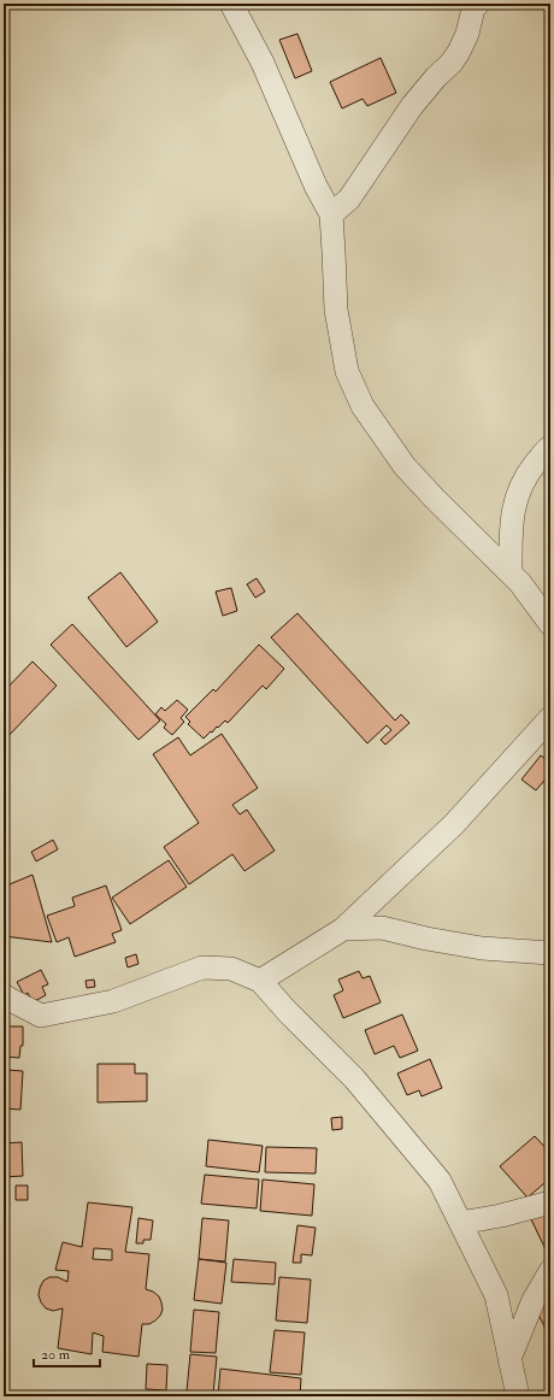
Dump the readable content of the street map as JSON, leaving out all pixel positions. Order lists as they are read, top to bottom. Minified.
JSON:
{"scale_bar":"20 m"}
